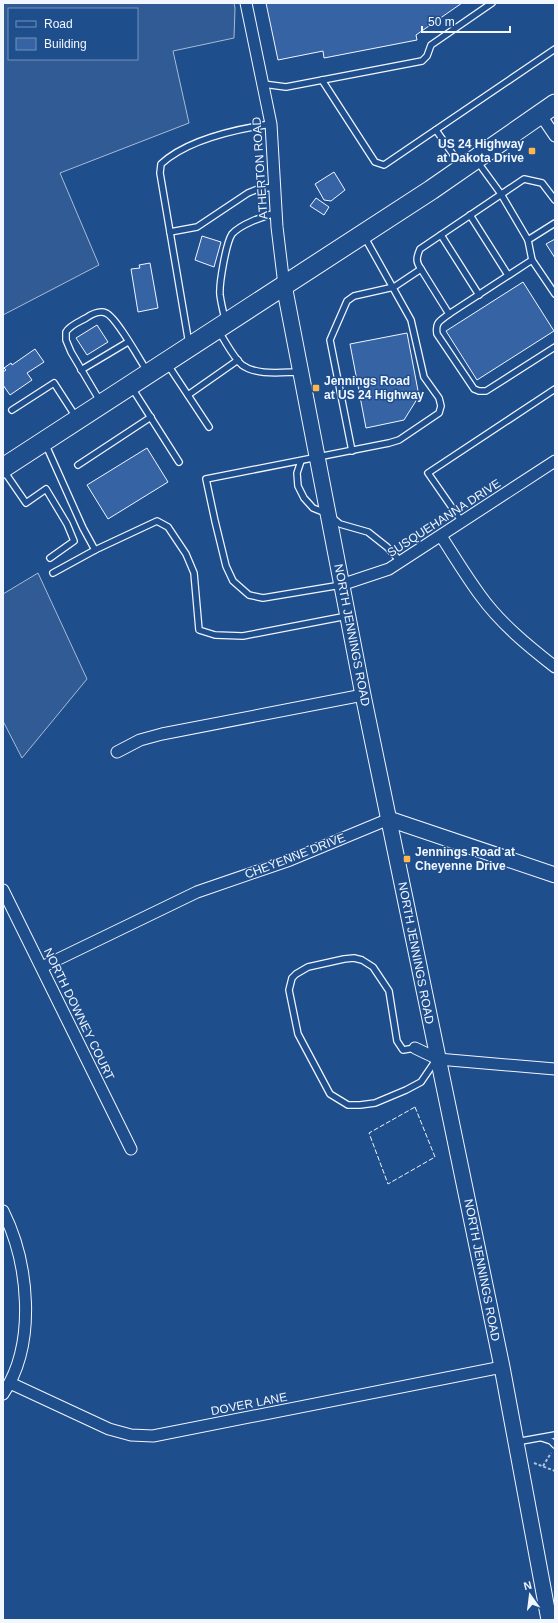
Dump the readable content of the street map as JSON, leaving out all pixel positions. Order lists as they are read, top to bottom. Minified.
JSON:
{"streets":{"street":["ATHERTON ROAD","SUSQUEHANNA DRIVE","NORTH JENNINGS ROAD","CHEYENNE DRIVE","NORTH DOWNEY COURT","DOVER LANE"]},"crossings":[["ATHERTON ROAD","NORTH JENNINGS ROAD"],["SUSQUEHANNA DRIVE","NORTH JENNINGS ROAD"],["NORTH JENNINGS ROAD","CHEYENNE DRIVE"],["NORTH JENNINGS ROAD","DOVER LANE"],["CHEYENNE DRIVE","NORTH DOWNEY COURT"]],"places":{"transit":["US 24 Highway at Dakota Drive","Jennings Road at US 24 Highway","Jennings Road at Cheyenne Drive"]},"legend":["Road","Building"],"scale_bar":"50 m","north":"top"}
